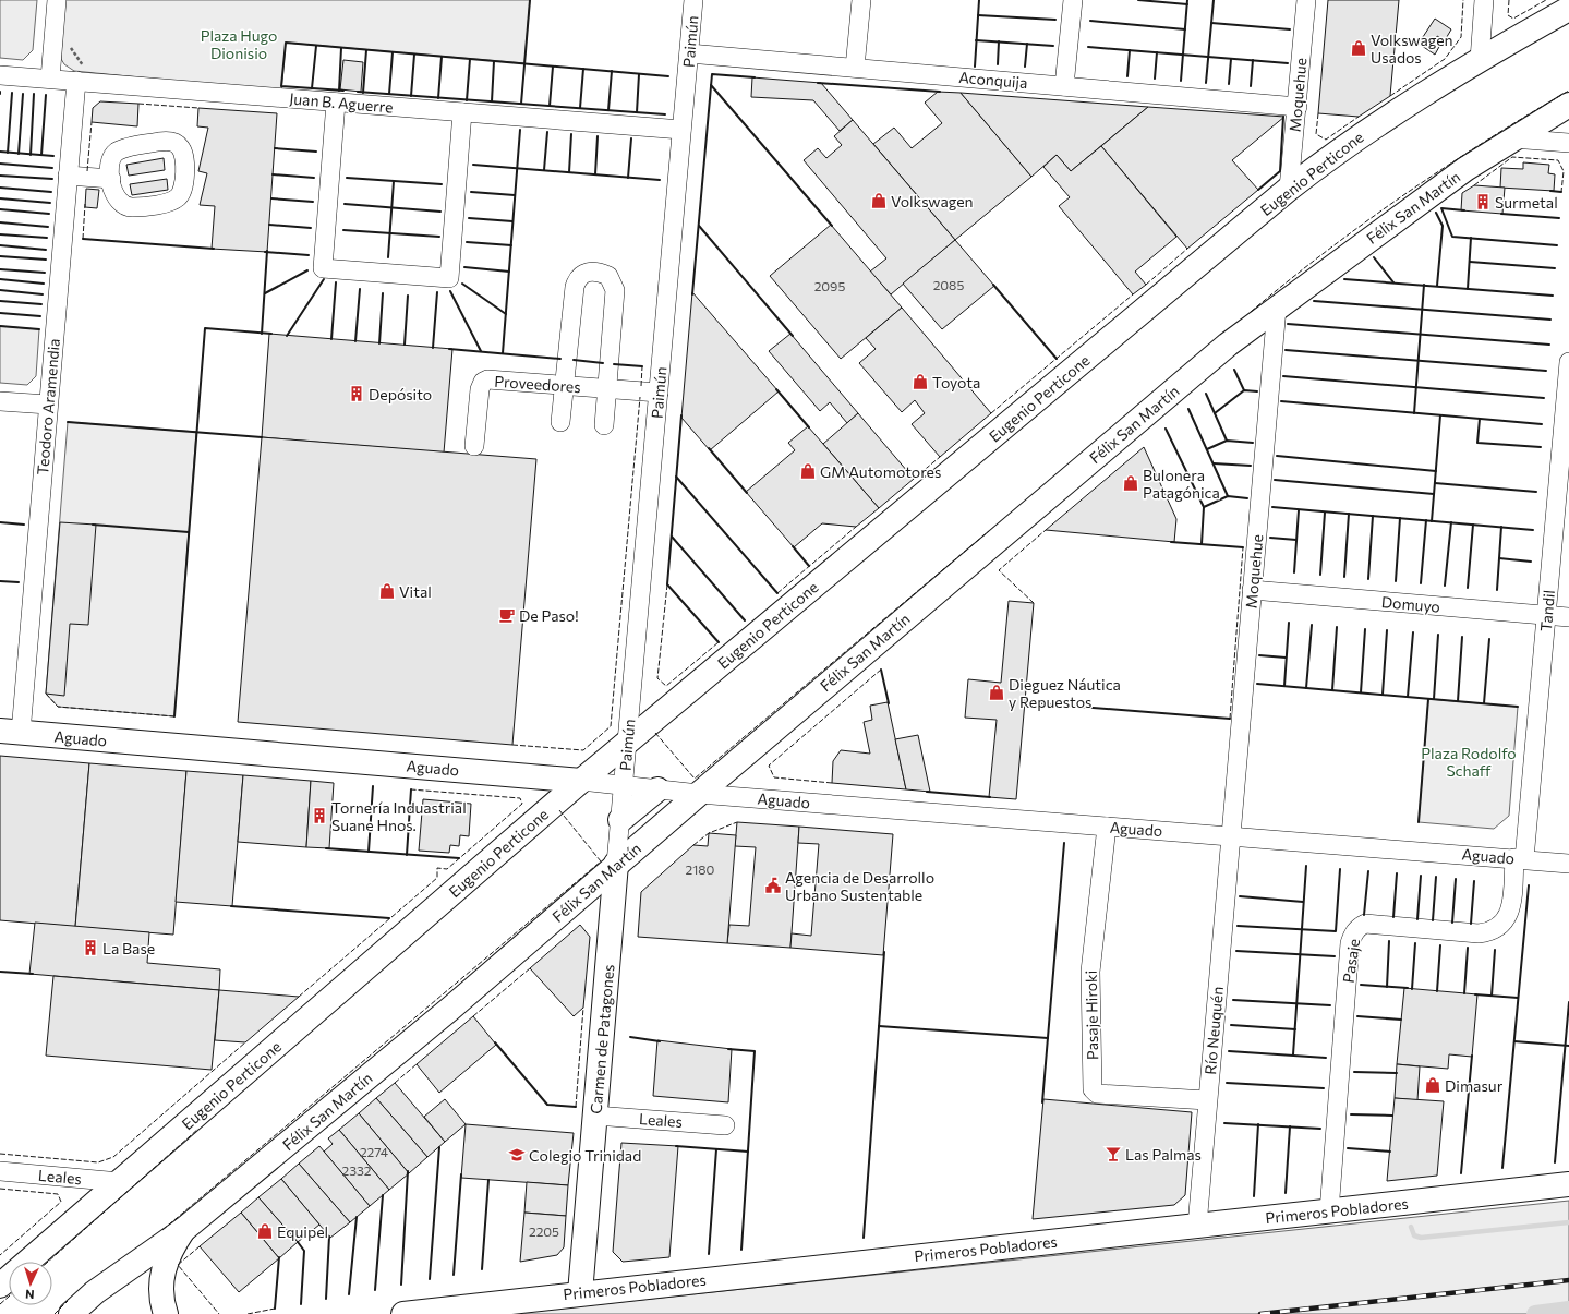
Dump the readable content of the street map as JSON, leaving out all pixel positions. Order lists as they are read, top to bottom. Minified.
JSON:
{"streets":{"main road":["Eugenio Perticone","Félix San Martín","Aguado","Carmen de Patagones","Primeros Pobladores"],"street":["Paimún","Aconquija","Moquehue","Juan B. Aguerre","Proveedores","Teodoro Aramendia","Domuyo","Tandil","Pasaje","Pasaje Hiroki","Río Neuquén","Leales"]},"crossings":[["Paimún","Aconquija"],["Paimún","Juan B. Aguerre"],["Paimún","Eugenio Perticone"],["Paimún","Proveedores"],["Paimún","Aguado"],["Paimún","Carmen de Patagones"],["Aconquija","Moquehue"],["Moquehue","Eugenio Perticone"],["Moquehue","Félix San Martín"],["Moquehue","Domuyo"],["Moquehue","Aguado"],["Moquehue","Río Neuquén"],["Juan B. Aguerre","Teodoro Aramendia"],["Eugenio Perticone","Aguado"],["Eugenio Perticone","Leales"],["Félix San Martín","Aguado"],["Félix San Martín","Carmen de Patagones"],["Teodoro Aramendia","Aguado"],["Domuyo","Tandil"],["Tandil","Aguado"],["Tandil","Pasaje"],["Aguado","Pasaje"],["Aguado","Pasaje Hiroki"],["Aguado","Río Neuquén"],["Aguado","Carmen de Patagones"],["Pasaje","Primeros Pobladores"],["Pasaje Hiroki","Río Neuquén"],["Río Neuquén","Primeros Pobladores"],["Carmen de Patagones","Leales"],["Carmen de Patagones","Primeros Pobladores"]],"parks":["Plaza Hugo Dionisio","Plaza Rodolfo Schaff"],"places":{"shop":["Volkswagen Usados","Volkswagen","Toyota","GM Automotores","Bulonera Patagónica","Vital","Dieguez Náutica y Repuestos","Dimasur","Equipel"],"building":["Surmetal","Depósito","Tornería Induastrial Suane Hnos.","La Base"],"cafe":["De Paso!"],"public building":["Agencia de Desarrollo Urbano Sustentable"],"bar":["Las Palmas"],"school or university":["Colegio Trinidad"]},"house_numbers":["2085","2095","2180","2274","2332","2205"],"north":"bottom"}
